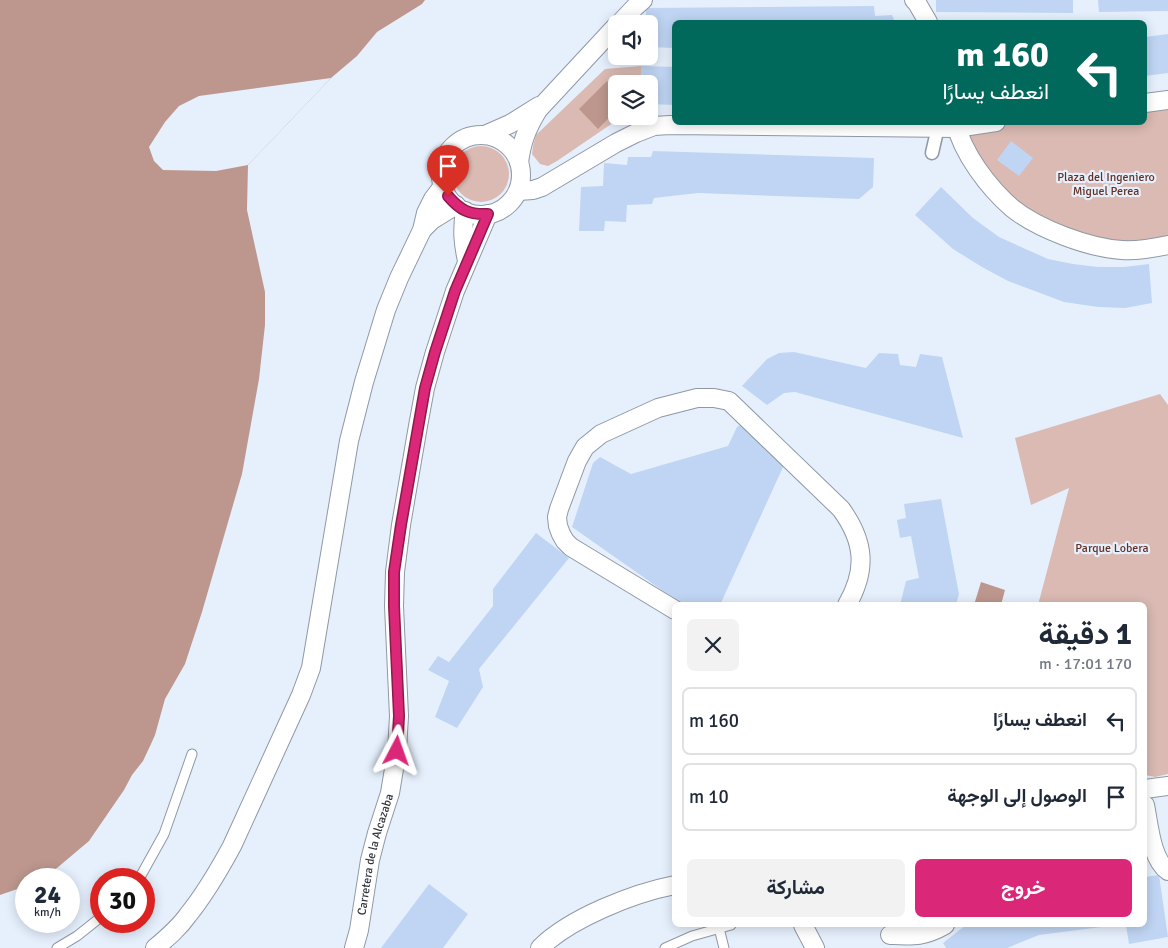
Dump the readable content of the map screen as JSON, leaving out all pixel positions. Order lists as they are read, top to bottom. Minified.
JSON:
{"streets":{"street":["Carretera de la Alcazaba"]},"parks":["Plaza del Ingeniero Miguel Perea","Parque Lobera"],"page":{"turn":["160 m","انعطف يسارًا"],"heading":["1 دقيقة","170 m · 17:01"],"list":[{"name":"انعطف يسارًا","value":"160 m"},{"name":"الوصول إلى الوجهة","value":"10 m"}],"buttons":["خروج","مشاركة"],"speed":"24 km/h","limit":"30"}}
